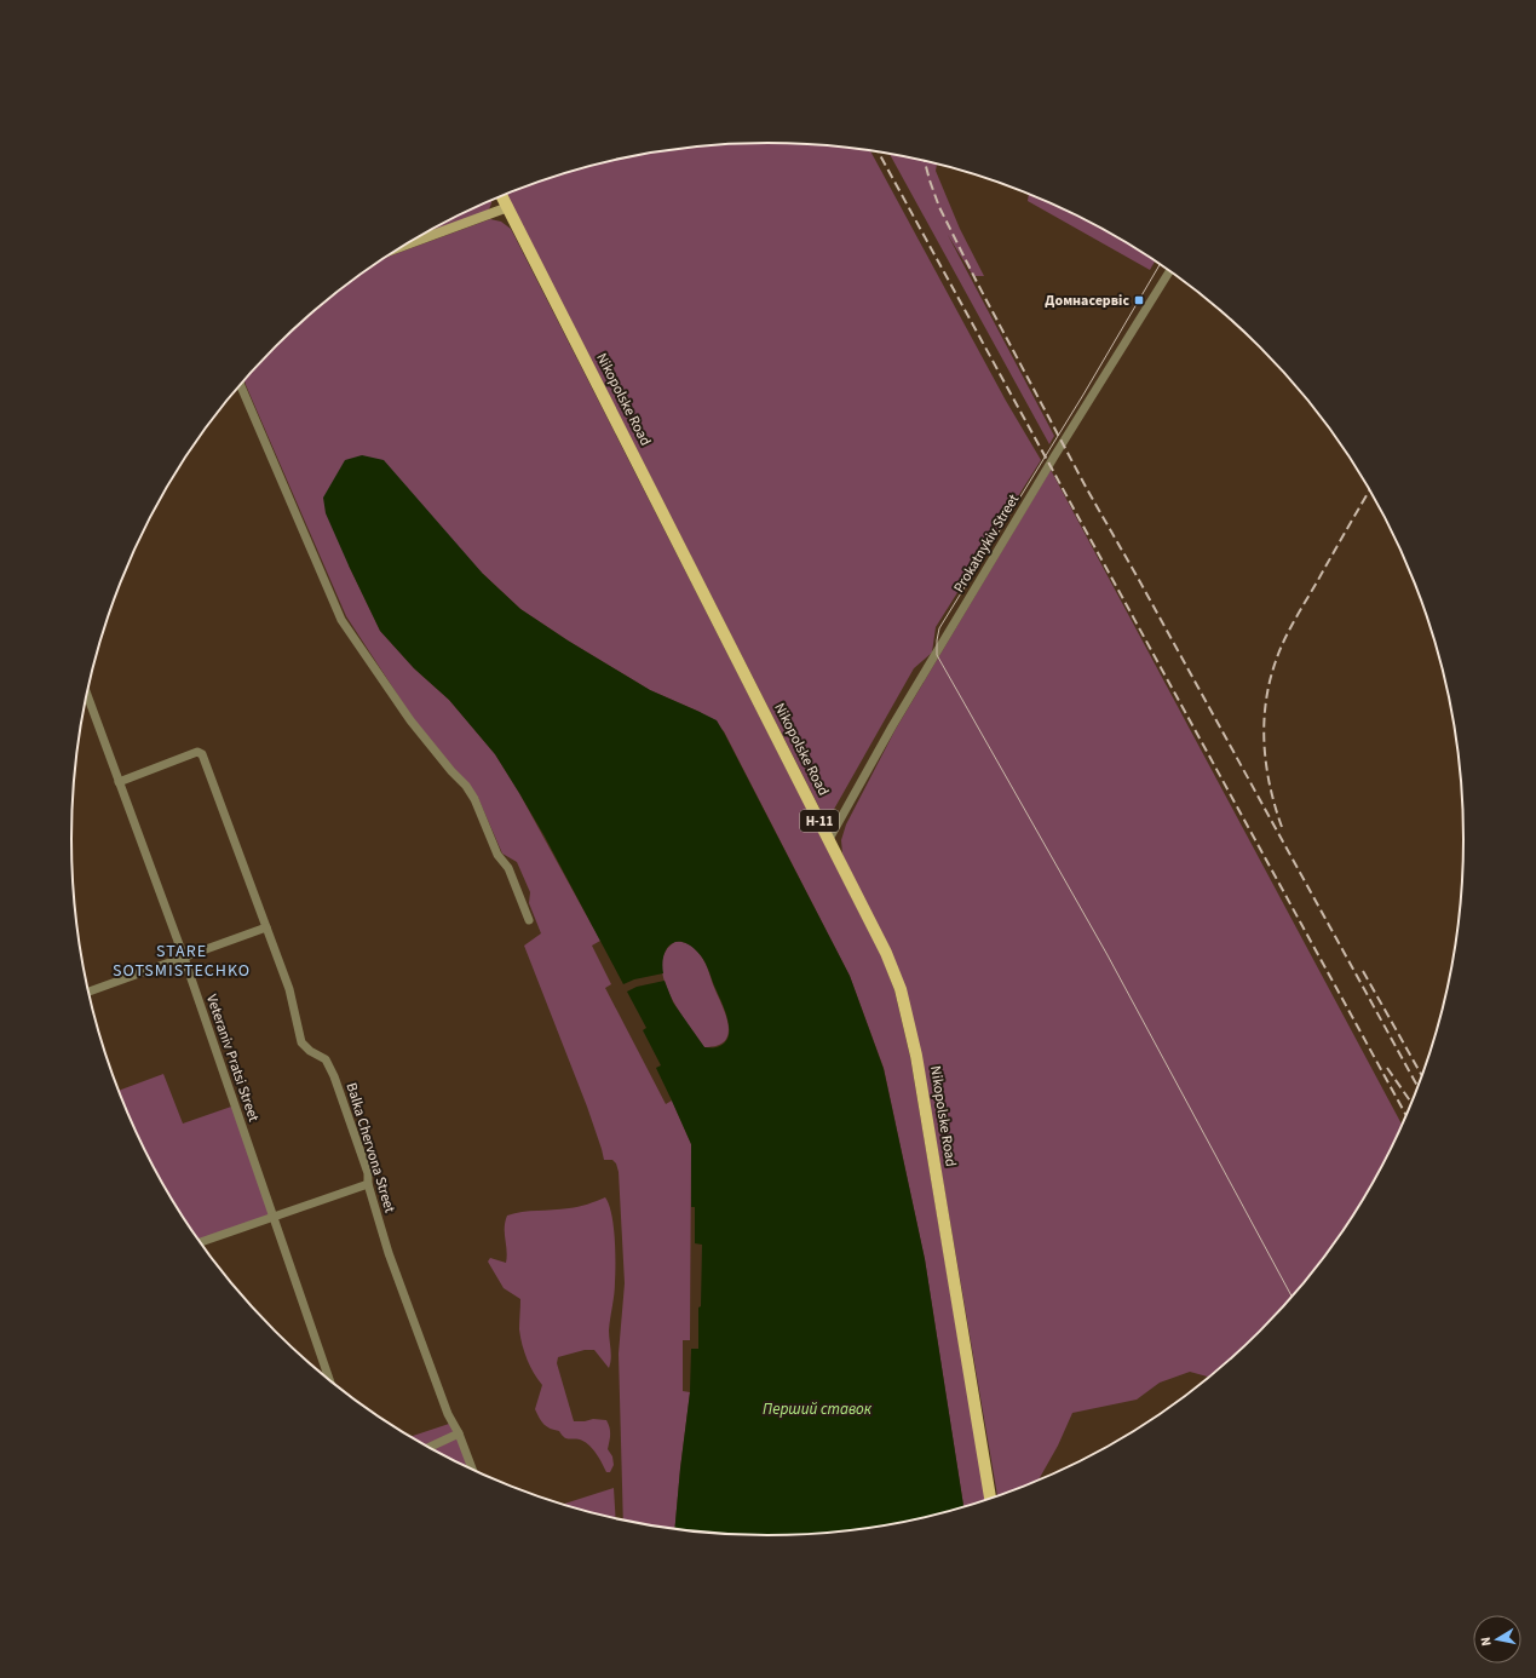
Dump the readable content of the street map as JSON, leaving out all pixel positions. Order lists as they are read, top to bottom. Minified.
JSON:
{"streets":{"main road":["Nikopolske Road","Н-11"],"street":["Prokatnykiv Street","Veteraniv Pratsi Street","Balka Chervona Street"]},"crossings":[["Nikopolske Road","Prokatnykiv Street"],["Veteraniv Pratsi Street","Balka Chervona Street"]],"districts":["STARE SOTSMISTECHKO"],"water":["Перший ставок"],"places":{"transit":["Домнасервіс"]},"north":"left"}
